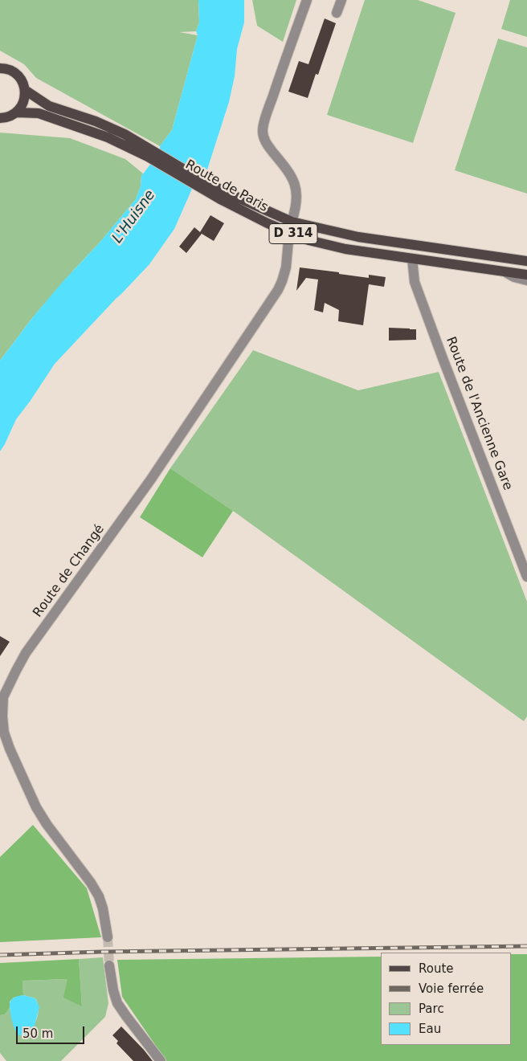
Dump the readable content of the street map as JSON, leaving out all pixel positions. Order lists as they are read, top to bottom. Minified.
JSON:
{"streets":{"main road":["Route de Paris","D 314"],"street":["Route de l'Ancienne Gare","Route de Changé"]},"crossings":[["Route de Paris","Route de l'Ancienne Gare"],["Route de Paris","Route de Changé"]],"water":["L'Huisne"],"legend":["Route","Voie ferrée","Parc","Eau"],"scale_bar":"50 m"}
